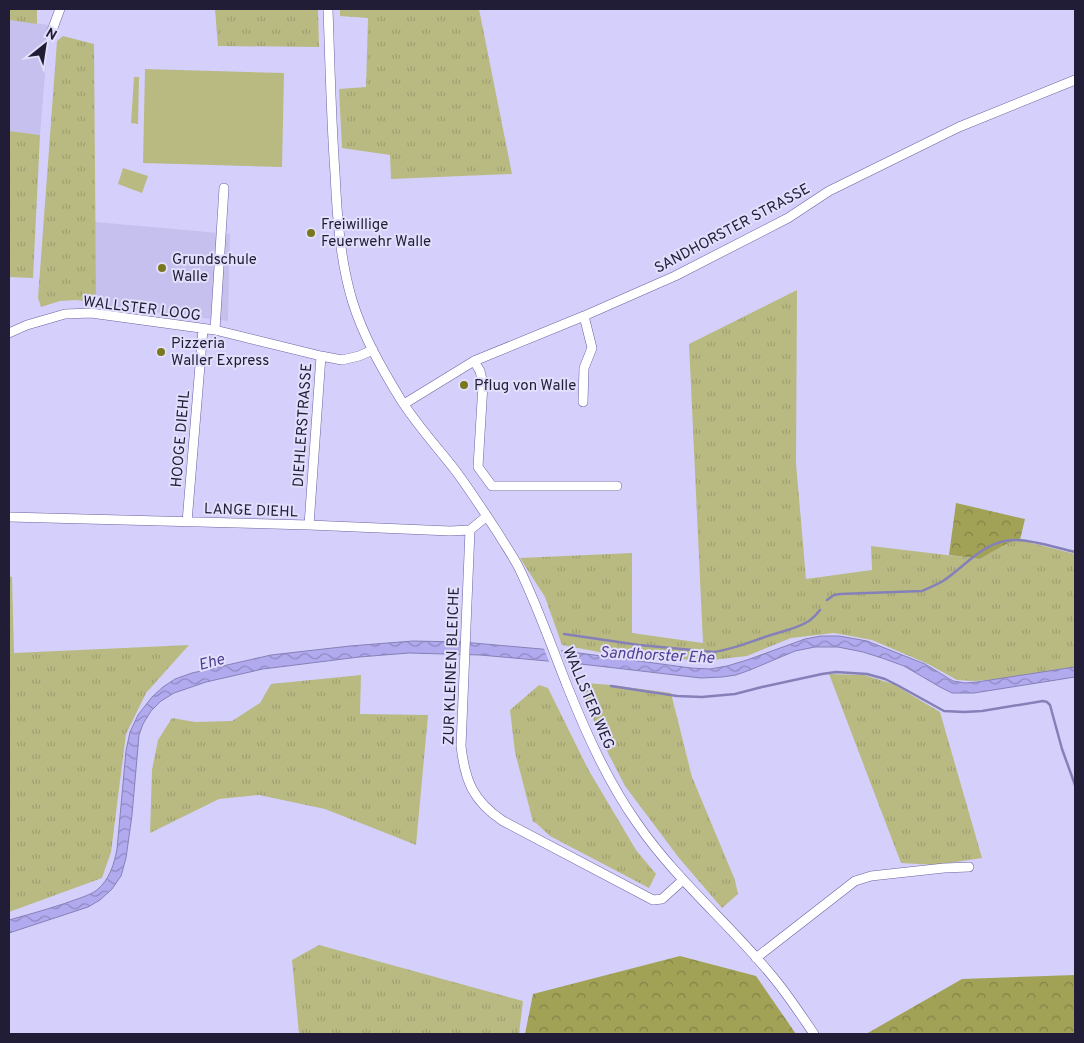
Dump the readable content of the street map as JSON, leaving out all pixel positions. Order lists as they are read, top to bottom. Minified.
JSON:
{"streets":{"street":["SANDHORSTER STRASSE","WALLSTER LOOG","DIEHLERSTRASSE","HOOGE DIEHL","LANGE DIEHL","ZUR KLEINEN BLEICHE","WALLSTER WEG"]},"crossings":[["SANDHORSTER STRASSE","WALLSTER WEG"],["WALLSTER LOOG","DIEHLERSTRASSE"],["WALLSTER LOOG","HOOGE DIEHL"],["WALLSTER LOOG","WALLSTER WEG"],["DIEHLERSTRASSE","LANGE DIEHL"],["HOOGE DIEHL","LANGE DIEHL"],["LANGE DIEHL","ZUR KLEINEN BLEICHE"],["ZUR KLEINEN BLEICHE","WALLSTER WEG"]],"water":["Sandhorster Ehe","Ehe"],"places":["Freiwillige Feuerwehr Walle","Grundschule Walle","Pizzeria Waller Express","Pflug von Walle"],"north":"top right"}
